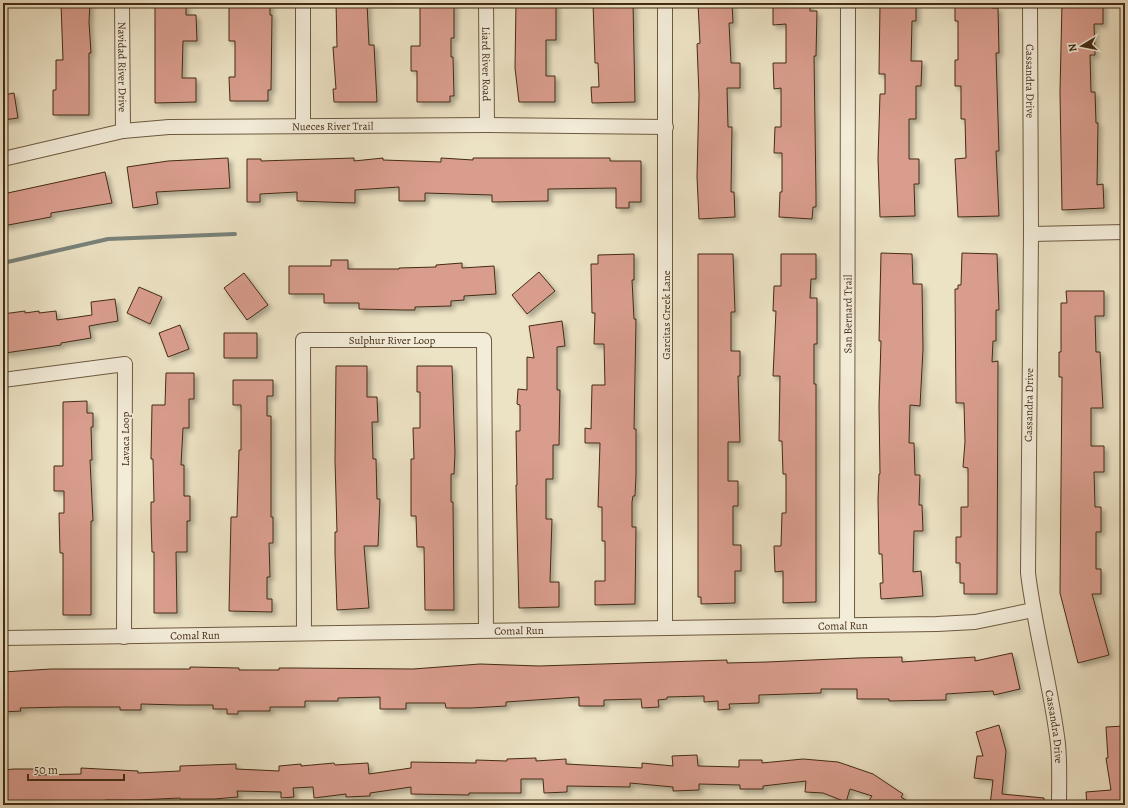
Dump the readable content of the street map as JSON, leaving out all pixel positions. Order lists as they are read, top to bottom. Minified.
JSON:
{"streets":{"street":["Liard River Road","Navidad River Drive","Cassandra Drive","Nueces River Trail","San Bernard Trail","Garcitas Creek Lane","Sulphur River Loop","Lavaca Loop","Comal Run"]},"crossings":[["Liard River Road","Nueces River Trail"],["Navidad River Drive","Nueces River Trail"],["Cassandra Drive","Comal Run"],["Nueces River Trail","Garcitas Creek Lane"],["San Bernard Trail","Comal Run"],["Garcitas Creek Lane","Comal Run"],["Sulphur River Loop","Comal Run"],["Lavaca Loop","Comal Run"]],"scale_bar":"50 m","north":"left"}
